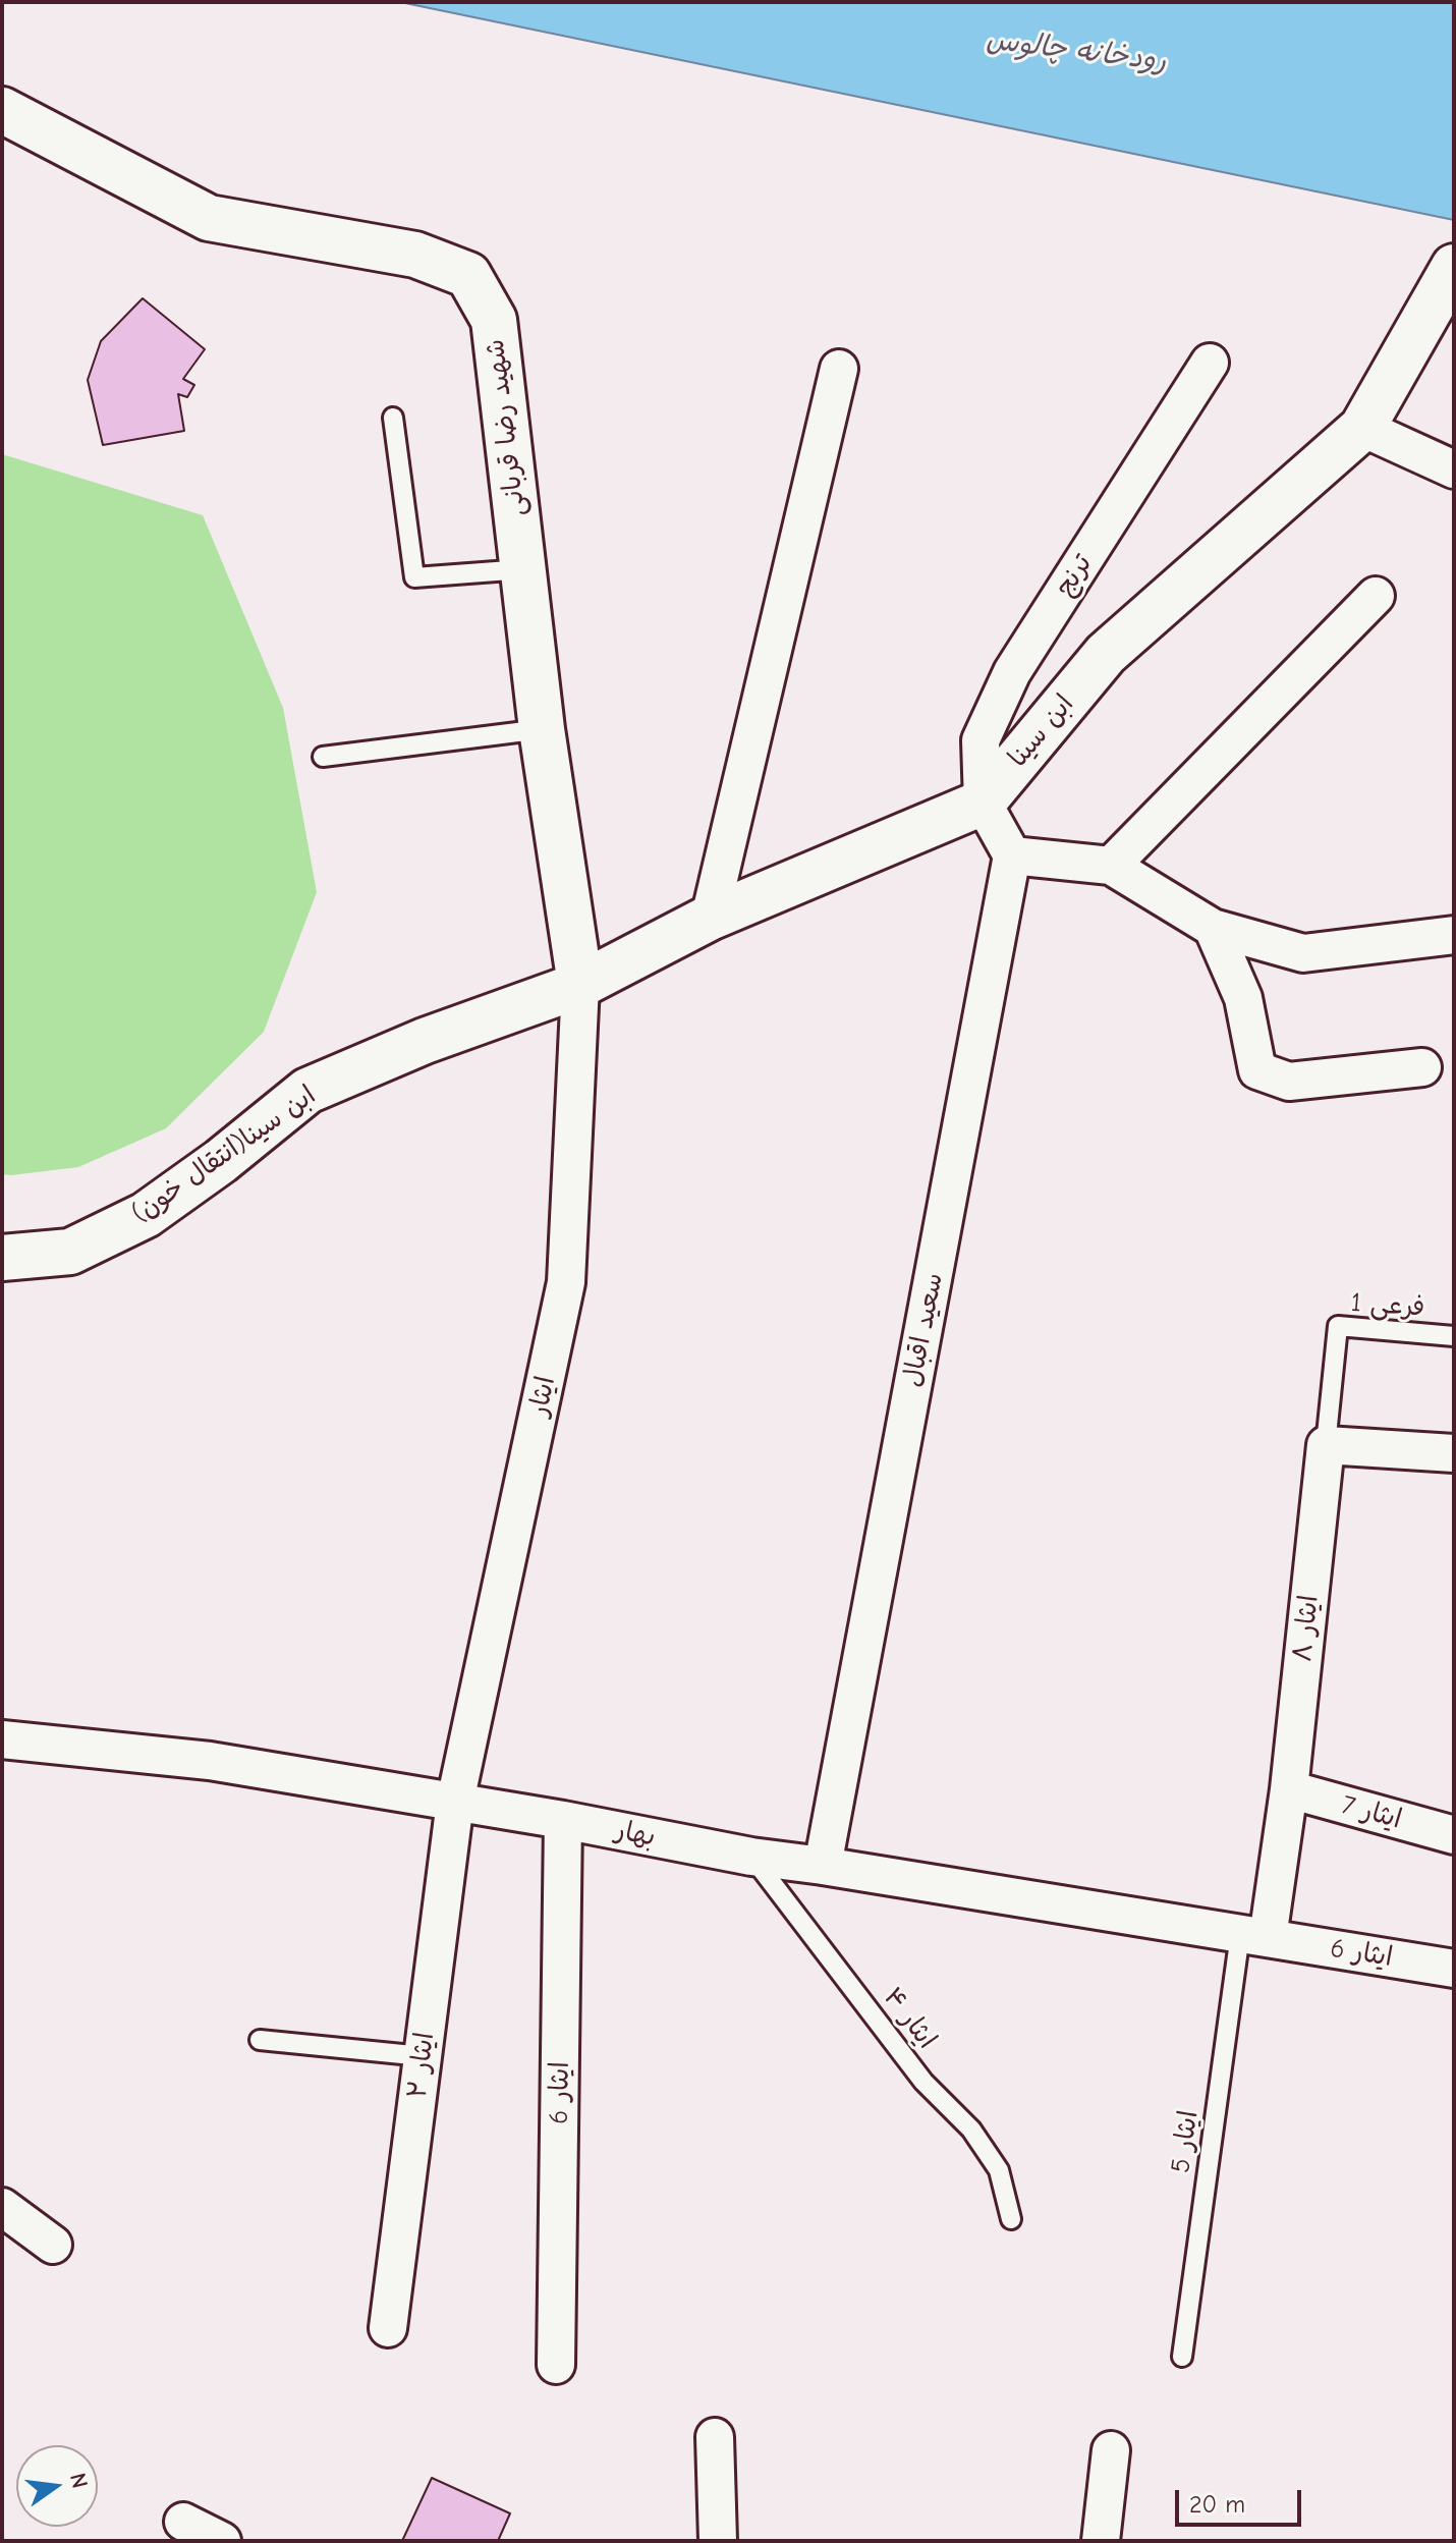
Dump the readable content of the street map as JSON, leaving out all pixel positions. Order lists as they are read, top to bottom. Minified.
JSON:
{"streets":{"main road":["شهید رضا قربانی","ابن سینا","ابن سینا(انتقال خون)"],"street":["ترنج","سعید اقبال","ایثار","ایثار ۸","ایثار 7","بهار","ایثار 6","ایثار ۲"],"lane":["فرعی 1","ایثار ۴","ایثار 5"]},"crossings":[["شهید رضا قربانی","ابن سینا"],["شهید رضا قربانی","ابن سینا(انتقال خون)"],["شهید رضا قربانی","ایثار"],["ترنج","ابن سینا"],["ابن سینا","ابن سینا(انتقال خون)"],["ابن سینا","ایثار"],["ابن سینا(انتقال خون)","ایثار"],["فرعی 1","ایثار ۸"],["سعید اقبال","بهار"],["ایثار","بهار"],["ایثار","ایثار ۲"],["ایثار ۸","ایثار 7"],["ایثار ۸","بهار"],["ایثار ۸","ایثار 6"],["ایثار ۸","ایثار 5"],["بهار","ایثار 6"],["بهار","ایثار ۴"],["بهار","ایثار ۲"],["بهار","ایثار 5"],["ایثار 6","ایثار 5"]],"water":["رودخانه چالوس"],"scale_bar":"20 m","north":"right"}
